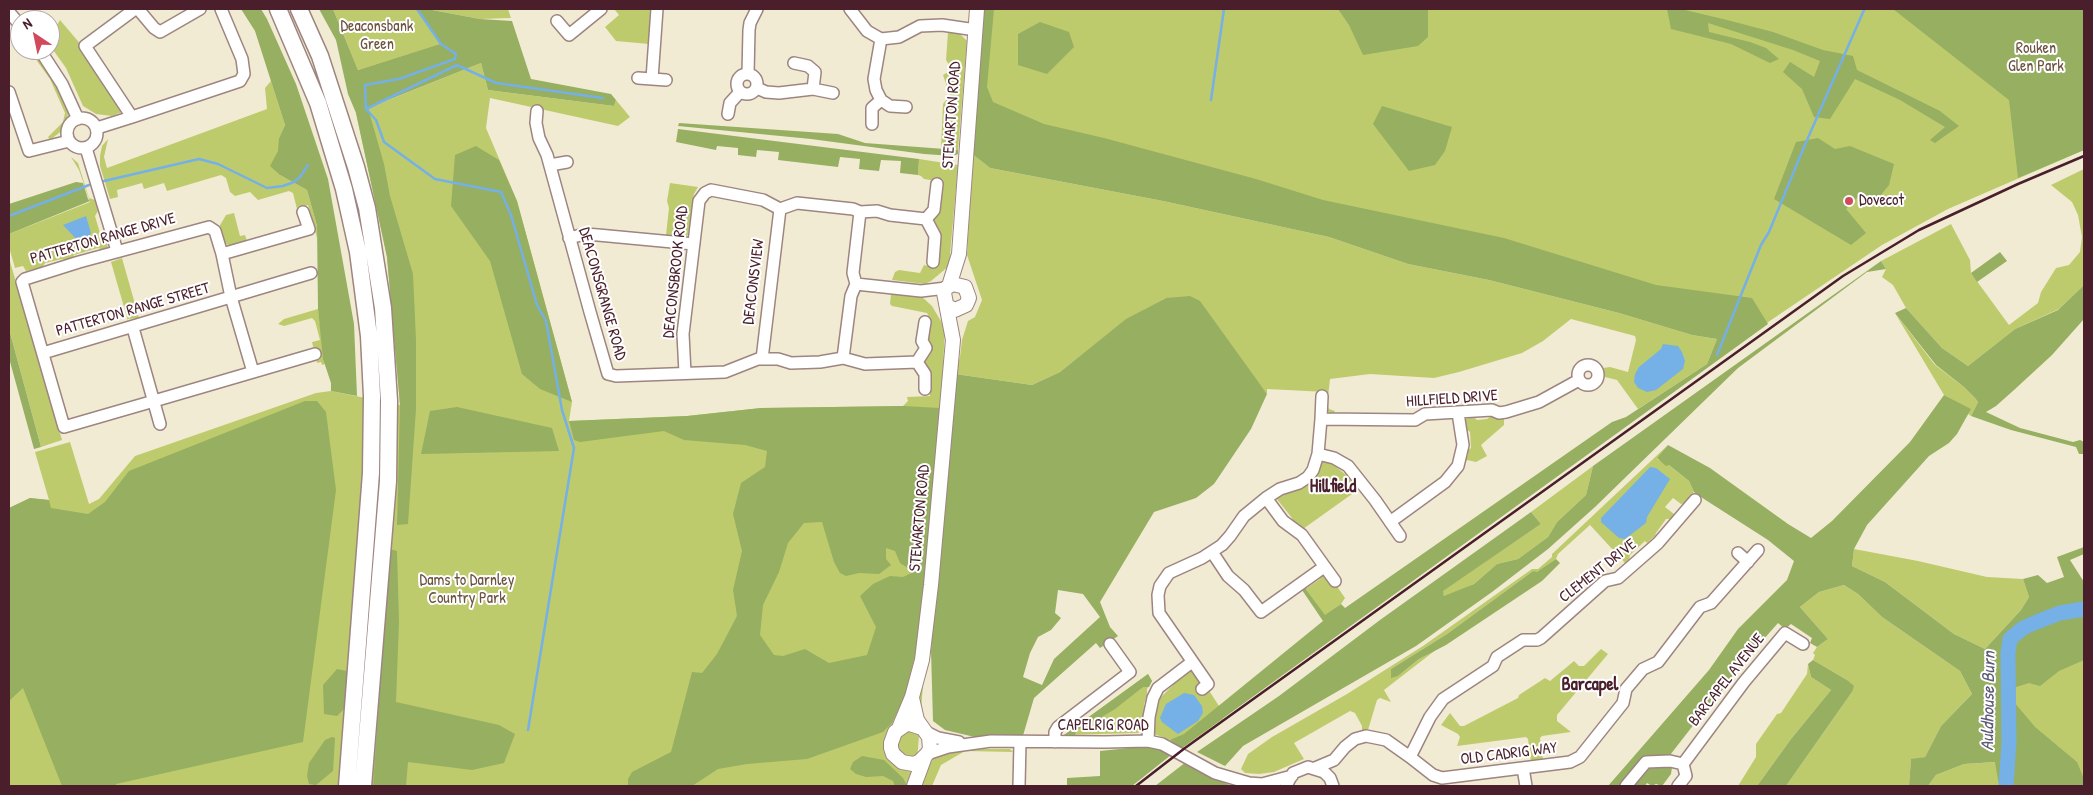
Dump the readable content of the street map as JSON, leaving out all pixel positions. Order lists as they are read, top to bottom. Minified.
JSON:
{"streets":{"main road":["STEWARTON ROAD"],"street":["PATTERTON RANGE DRIVE","DEACONSBROOK ROAD","DEACONSVIEW","DEACONSGRANGE ROAD","PATTERTON RANGE STREET","HILLFIELD DRIVE","CLEMENT DRIVE","BARCAPEL AVENUE","CAPELRIG ROAD","OLD CADRIG WAY"]},"crossings":[["STEWARTON ROAD","CAPELRIG ROAD"],["PATTERTON RANGE DRIVE","PATTERTON RANGE STREET"],["DEACONSBROOK ROAD","DEACONSVIEW"],["DEACONSBROOK ROAD","DEACONSGRANGE ROAD"],["DEACONSVIEW","DEACONSGRANGE ROAD"],["CLEMENT DRIVE","OLD CADRIG WAY"],["CAPELRIG ROAD","OLD CADRIG WAY"]],"districts":["Hillfield","Barcapel"],"water":["Auldhouse Burn"],"parks":["Deaconsbank Green","Rouken Glen Park","Dams to Darnley Country Park"],"places":["Dovecot"],"north":"top left"}
